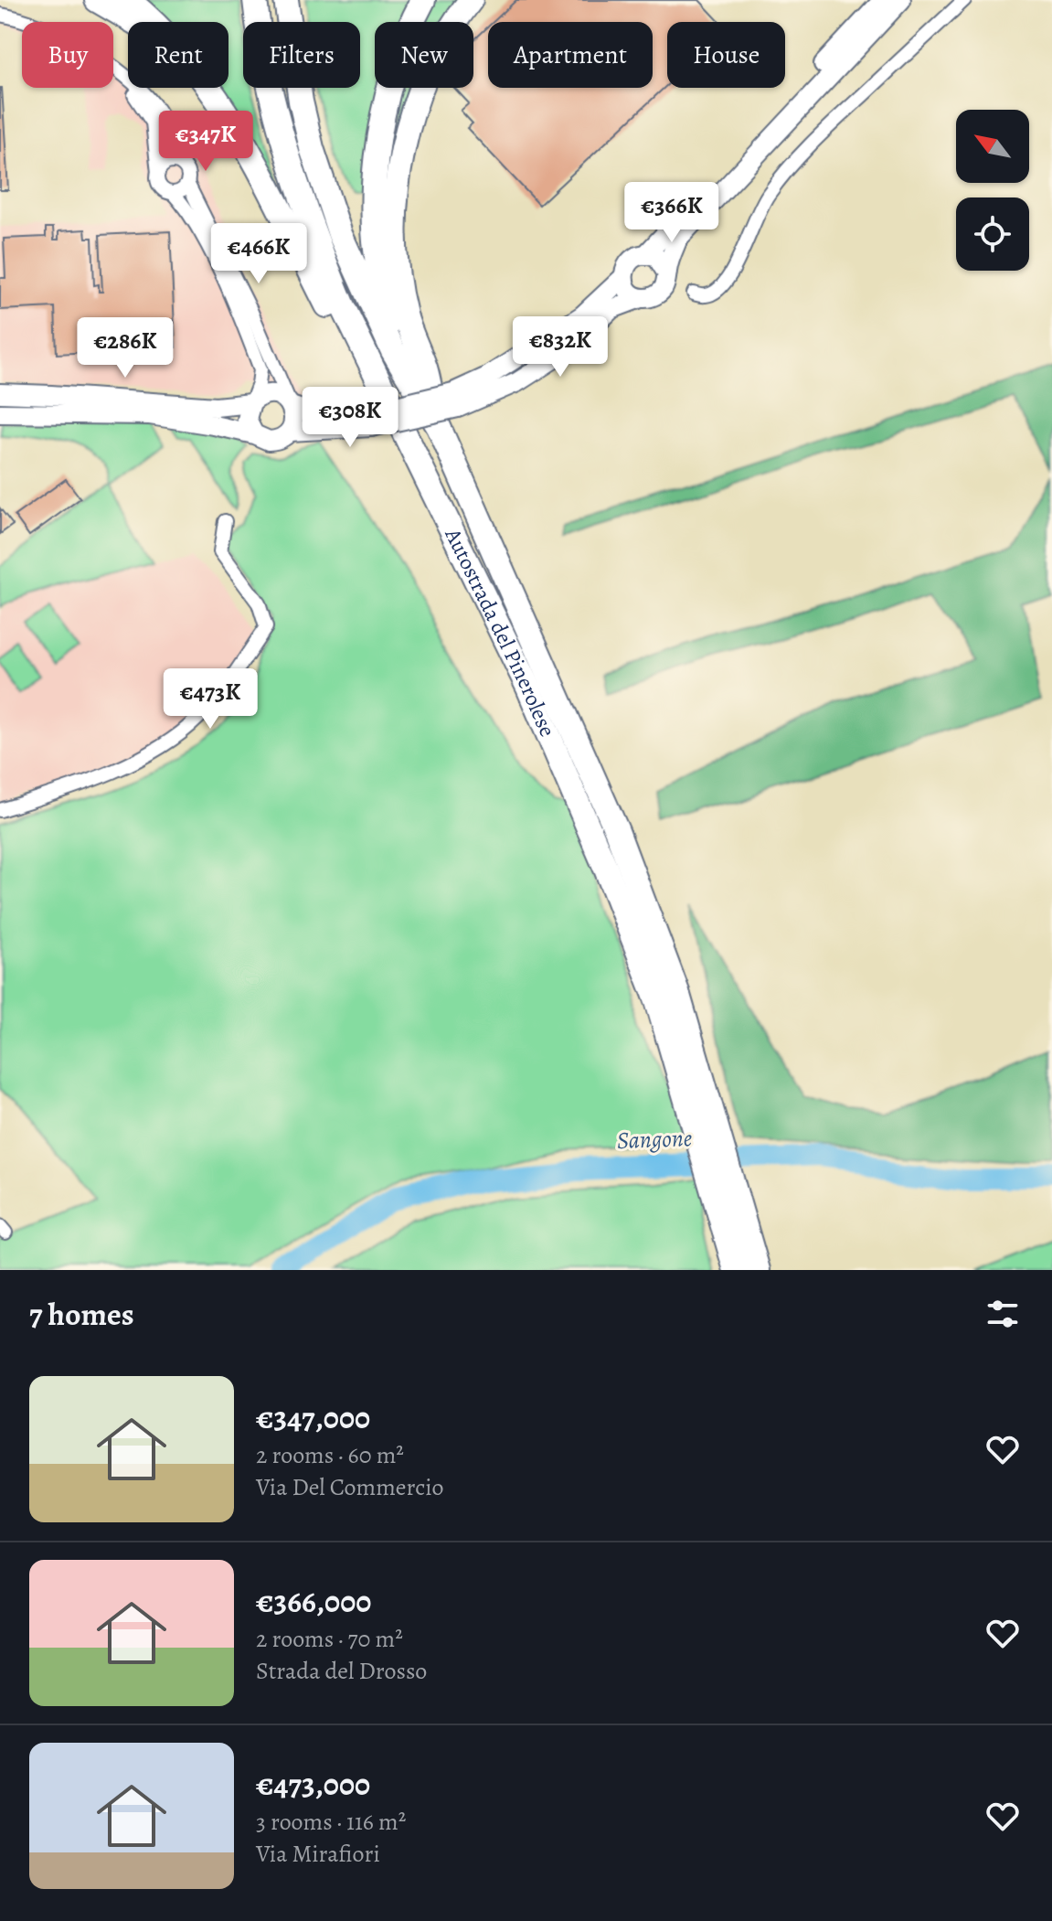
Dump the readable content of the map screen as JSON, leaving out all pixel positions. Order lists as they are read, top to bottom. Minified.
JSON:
{"streets":{"highway":["Autostrada del Pinerolese"]},"water":["Sangone"],"north":"top left","page":{"chip":["Buy","Rent","Filters","New","Apartment","House"],"price":["€347K","€366K","€466K","€832K","€286K","€308K","€473K"],"heading":"7 homes","list":[{"name":"€347,000","note":"2 rooms · 60 m² · Via Del Commercio"},{"name":"€366,000","note":"2 rooms · 70 m² · Strada del Drosso"},{"name":"€473,000","note":"3 rooms · 116 m² · Via Mirafiori"}]}}
